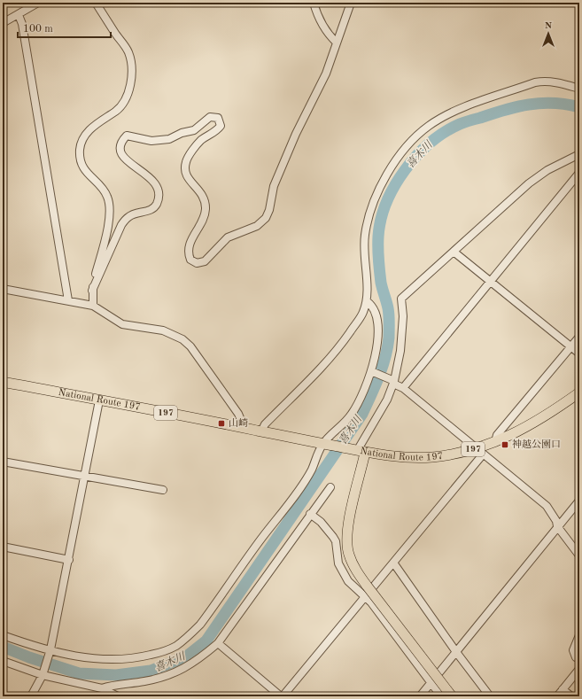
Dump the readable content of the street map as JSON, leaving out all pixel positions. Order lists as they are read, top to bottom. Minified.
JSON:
{"streets":{"highway":["National Route 197","197"]},"water":["喜木川"],"places":{"transit":["山崎","神越公園口"]},"scale_bar":"100 m","north":"top"}
